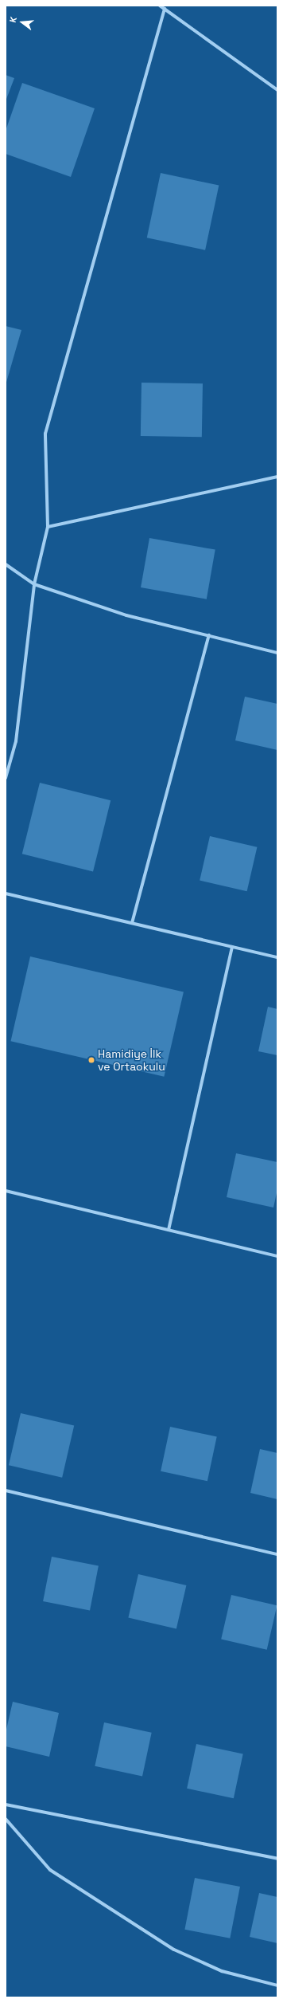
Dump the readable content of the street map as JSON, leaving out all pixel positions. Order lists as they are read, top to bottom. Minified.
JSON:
{"places":["Hamidiye İlk ve Ortaokulu"],"north":"left"}
